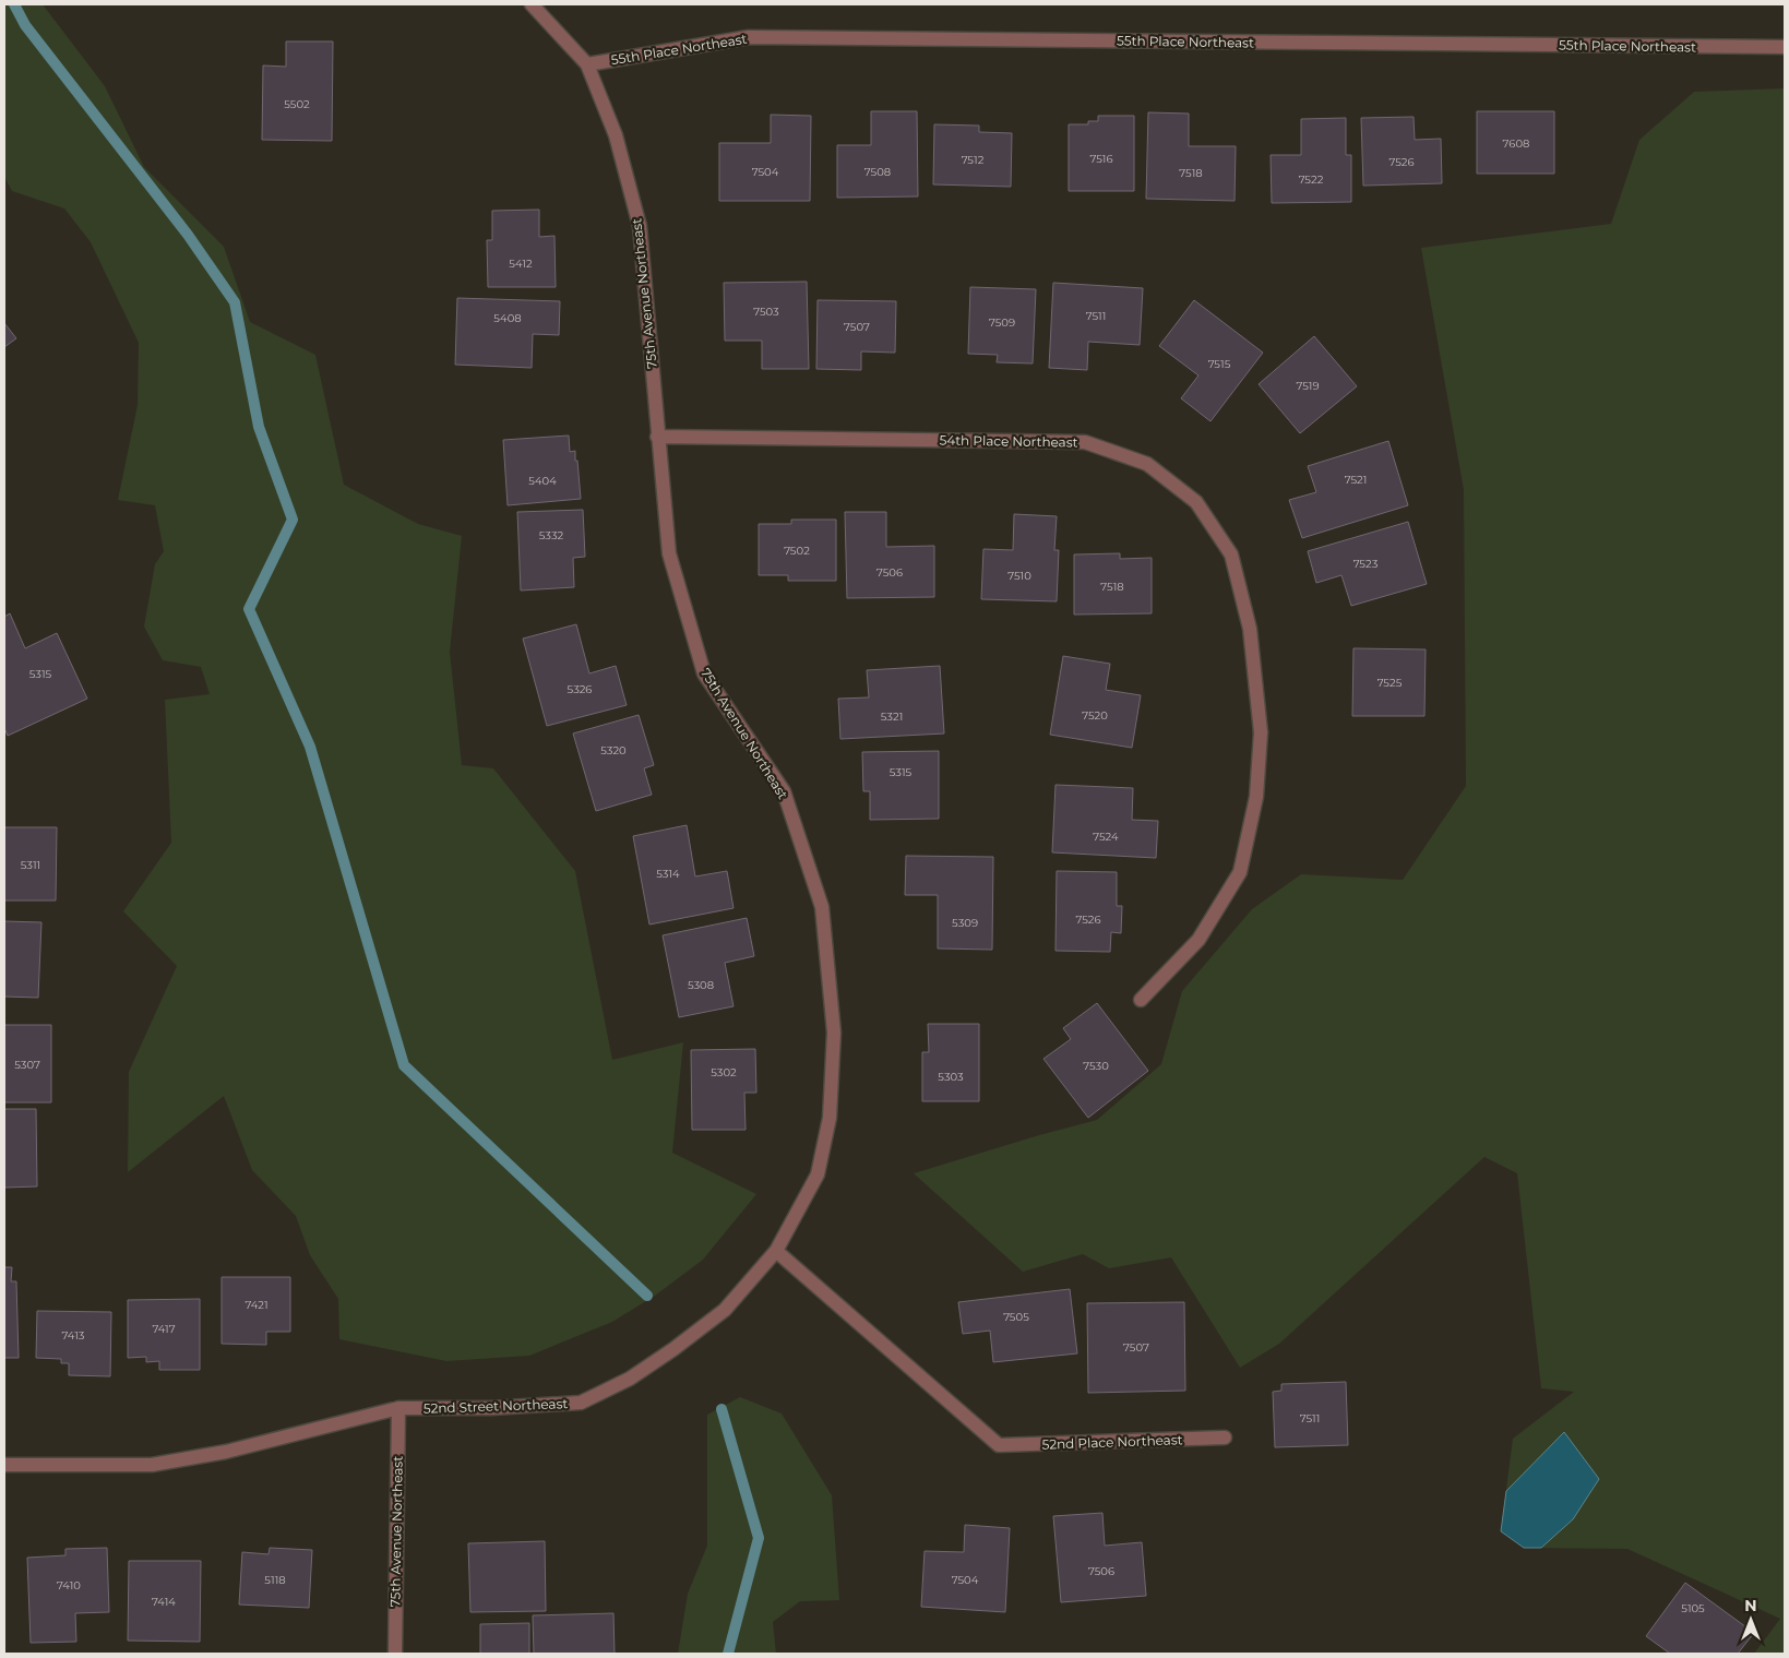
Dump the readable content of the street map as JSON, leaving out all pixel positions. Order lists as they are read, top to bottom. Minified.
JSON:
{"streets":{"street":["55th Place Northeast","75th Avenue Northeast","54th Place Northeast","52nd Street Northeast","52nd Place Northeast"]},"crossings":[["55th Place Northeast","75th Avenue Northeast"],["75th Avenue Northeast","54th Place Northeast"],["75th Avenue Northeast","52nd Street Northeast"],["75th Avenue Northeast","52nd Place Northeast"],["52nd Street Northeast","52nd Place Northeast"]],"house_numbers":["5502","7608","7516","7512","7526","7504","7508","7518","7522","5412","7503","7511","5408","7509","7507","7515","7519","7521","5404","5332","7502","7523","7506","7510","7518","5315","7525","5326","7520","5321","5320","5315","7524","5311","5314","7526","5309","5308","5307","7530","5302","5303","7421","7505","7417","7413","7507","7511","7506","5118","7504","7410","7414","5105"],"north":"top"}
